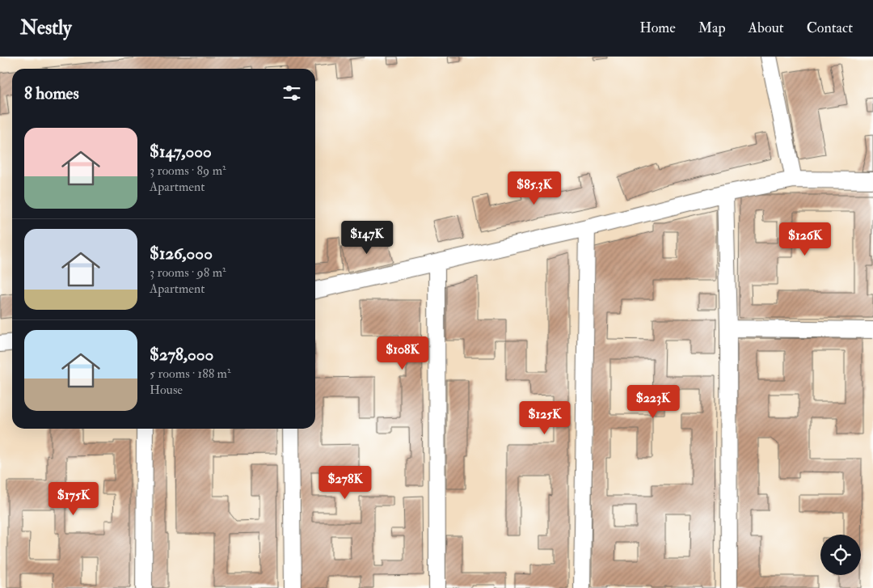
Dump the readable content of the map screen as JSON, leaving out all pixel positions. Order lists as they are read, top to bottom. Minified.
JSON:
{"page":{"header":"Nestly","nav":["Home","Map","About","Contact"],"heading":"8 homes","list":[{"name":"$147,000","note":"3 rooms · 89 m² · Apartment"},{"name":"$126,000","note":"3 rooms · 98 m² · Apartment"},{"name":"$278,000","note":"5 rooms · 188 m² · House"}],"price":["$85.3K","$147K","$126K","$108K","$223K","$125K","$278K","$175K"]}}
